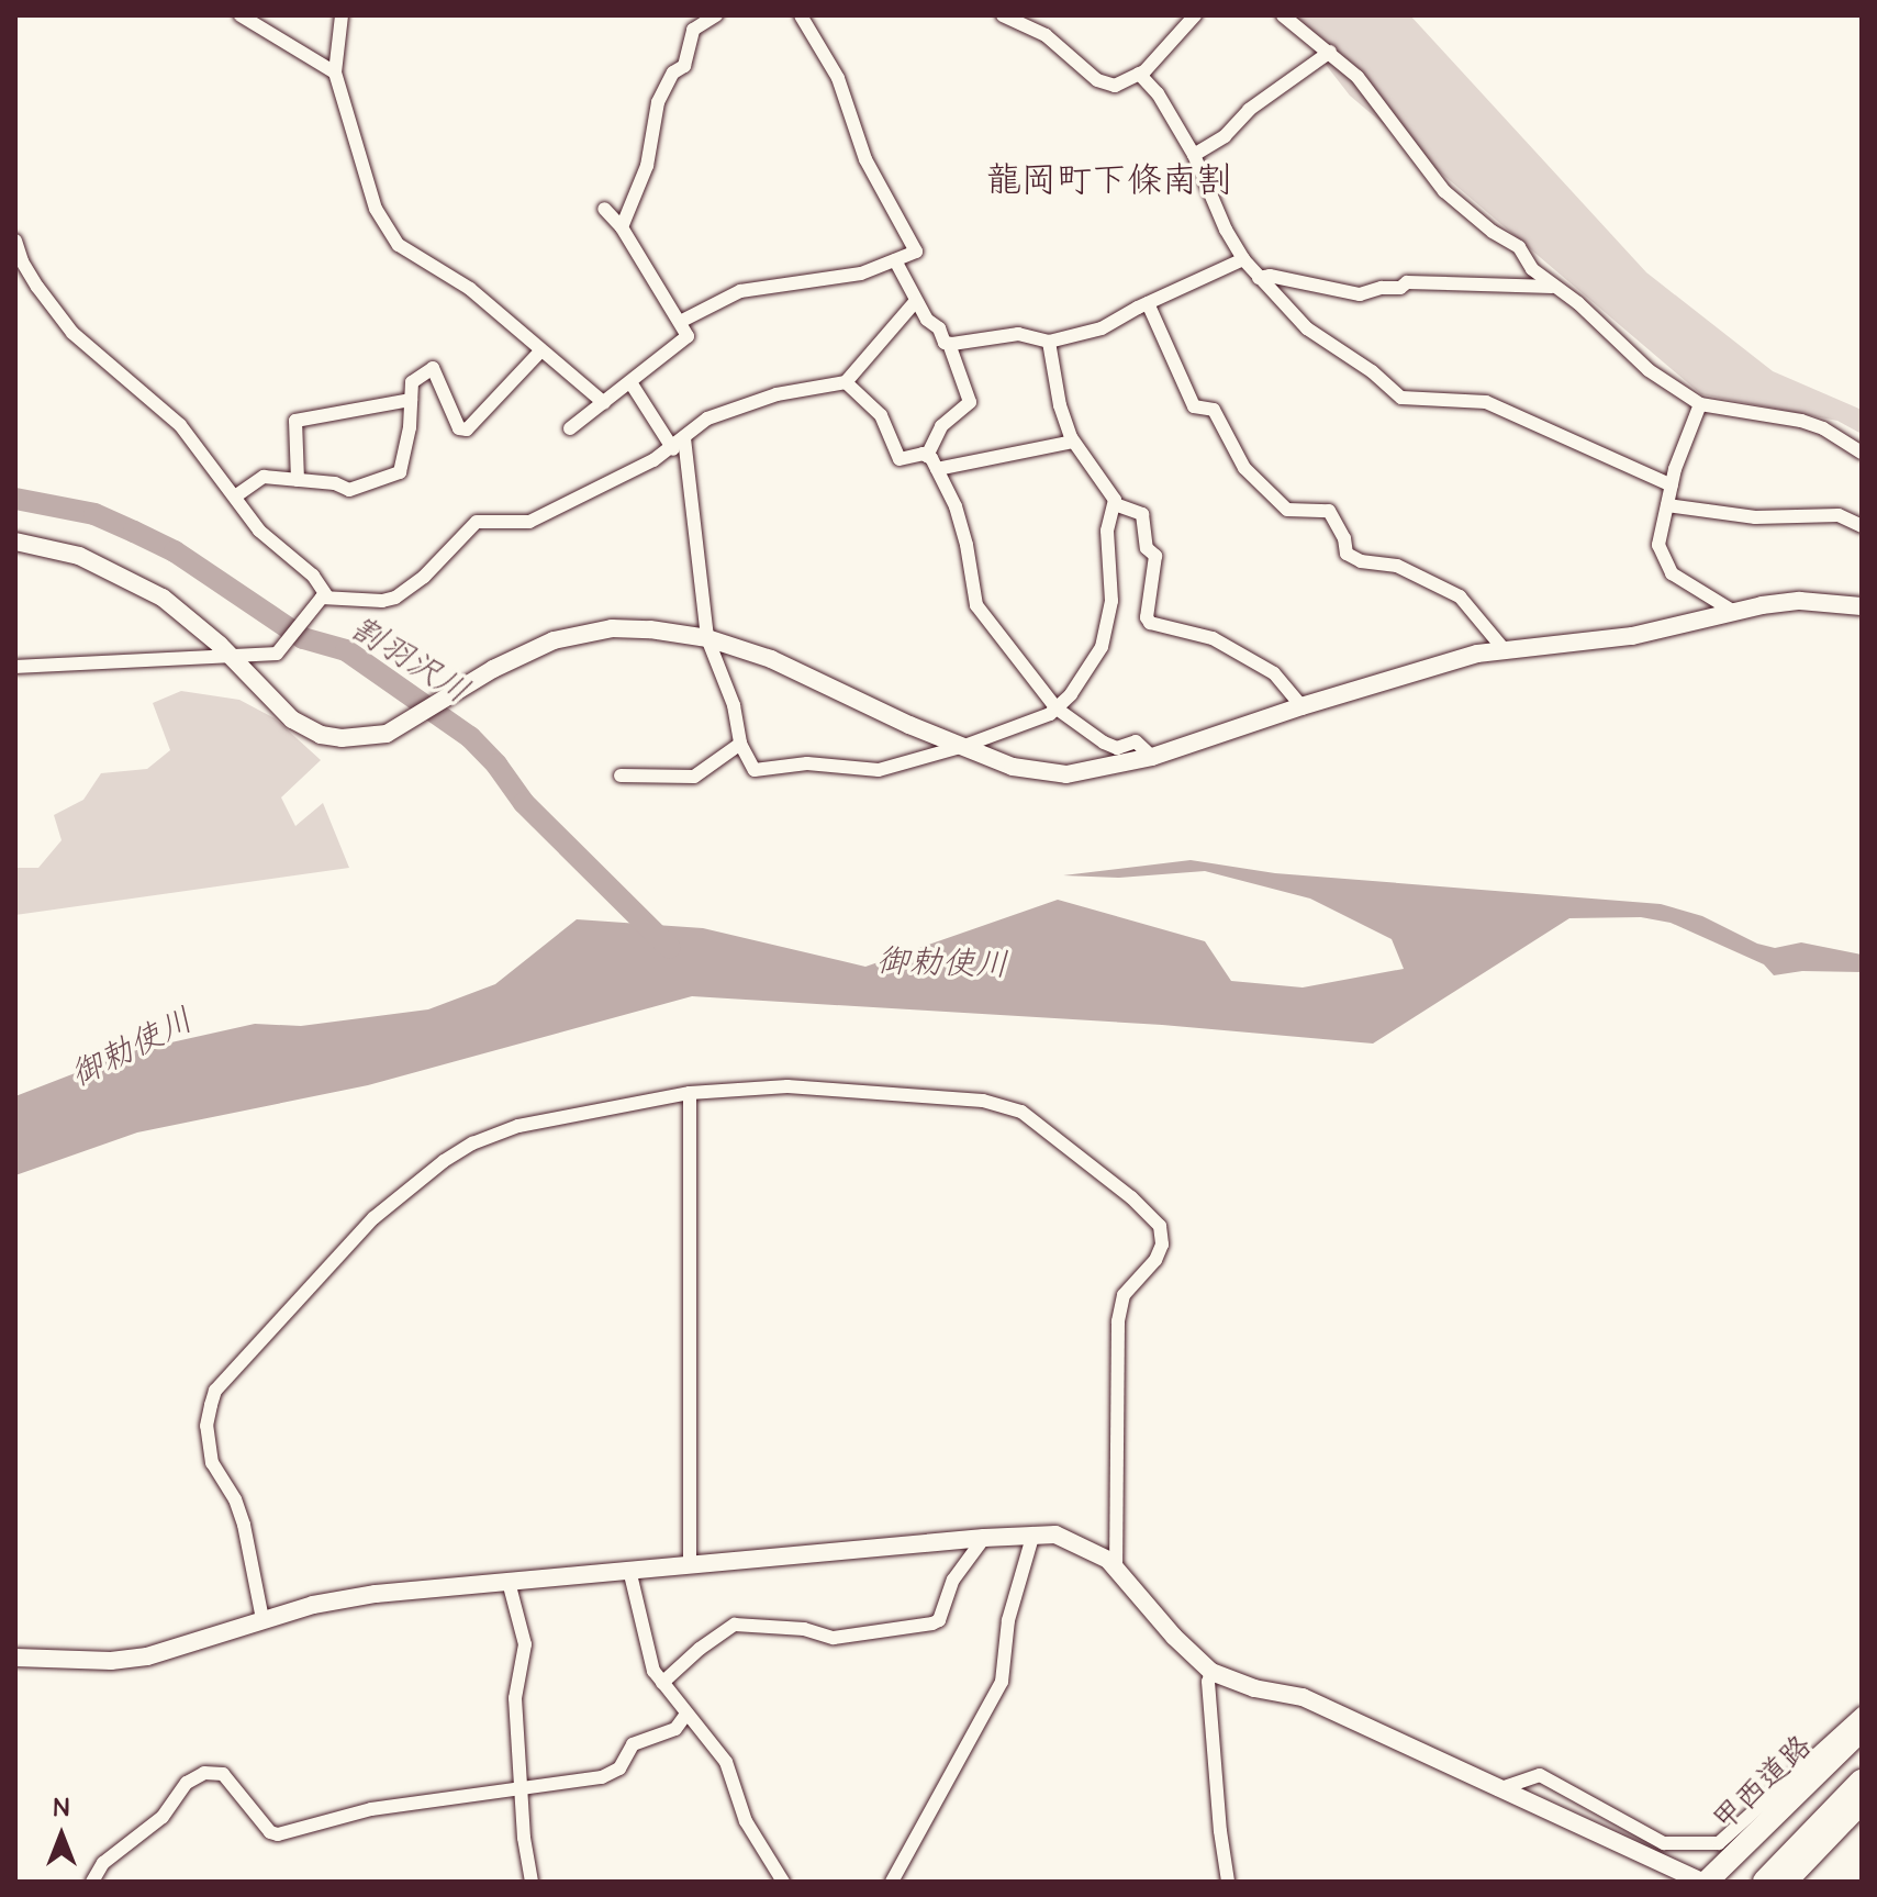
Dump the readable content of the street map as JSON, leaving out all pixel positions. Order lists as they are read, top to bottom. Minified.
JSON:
{"streets":{"highway":["甲西道路"]},"districts":["龍岡町下條南割"],"water":["割羽沢川","御勅使川"],"north":"top"}
